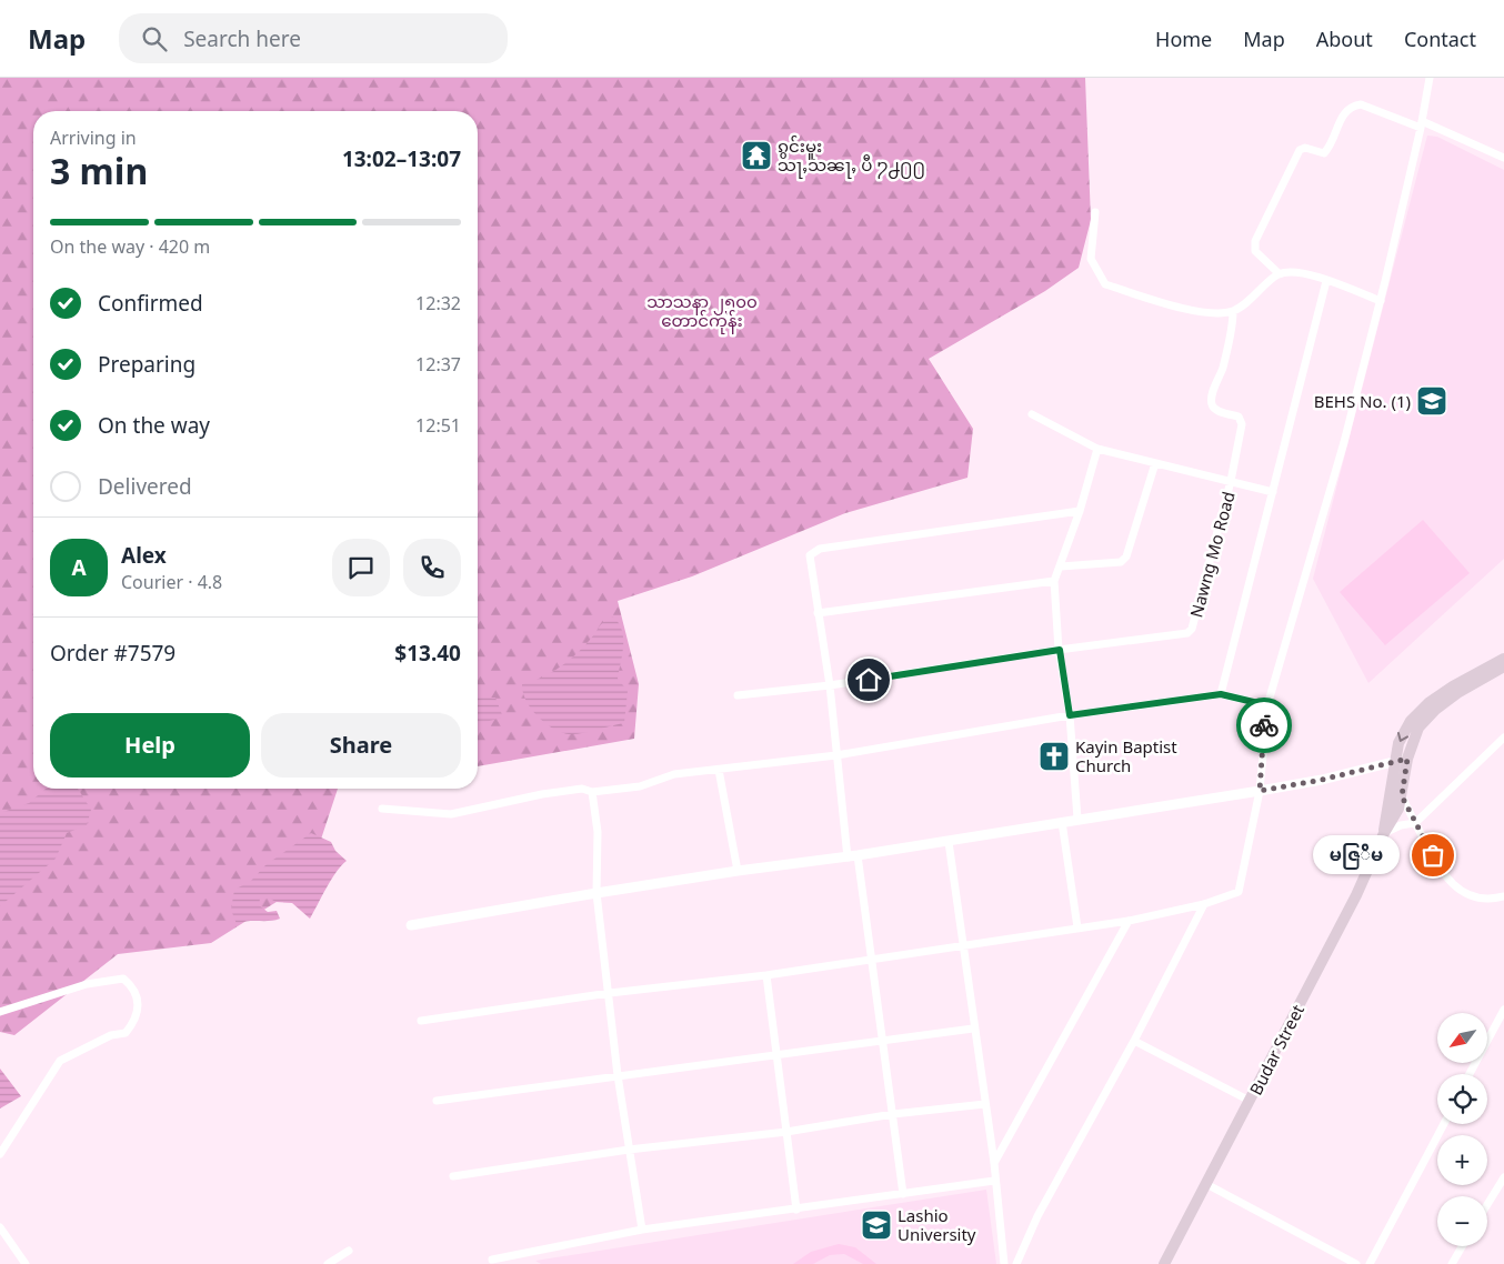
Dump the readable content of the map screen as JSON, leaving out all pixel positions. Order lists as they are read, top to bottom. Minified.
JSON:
{"streets":{"main road":["Budar Street"],"street":["Nawng Mo Road"]},"parks":["သာသနာ ၂၅၀၀ တောင်ကုန်း"],"places":{"temple":["ၵွင်းမူး သႃႇသၼႃႇ ပီ ႒႕႐႐"],"school or university":["BEHS No. (1)","Lashio University"],"church":["Kayin Baptist Church"],"other":["မဇြ်ိမ"]},"north":"bottom left","page":{"header":"Map","search":"Search here","nav":["Home","Map","About","Contact"],"heading":["3 min","Arriving in","13:02–13:07"],"panel":["Alex","Courier · 4.8","Order #7579","$13.40"],"bar":"On the way · 420 m","list":[["Confirmed","12:32"],["Preparing","12:37"],["On the way","12:51"],"Delivered"],"round":"A","buttons":["Help","Share"],"bubble":"မဇြ်ိမ","map_buttons":["+","−"]}}
